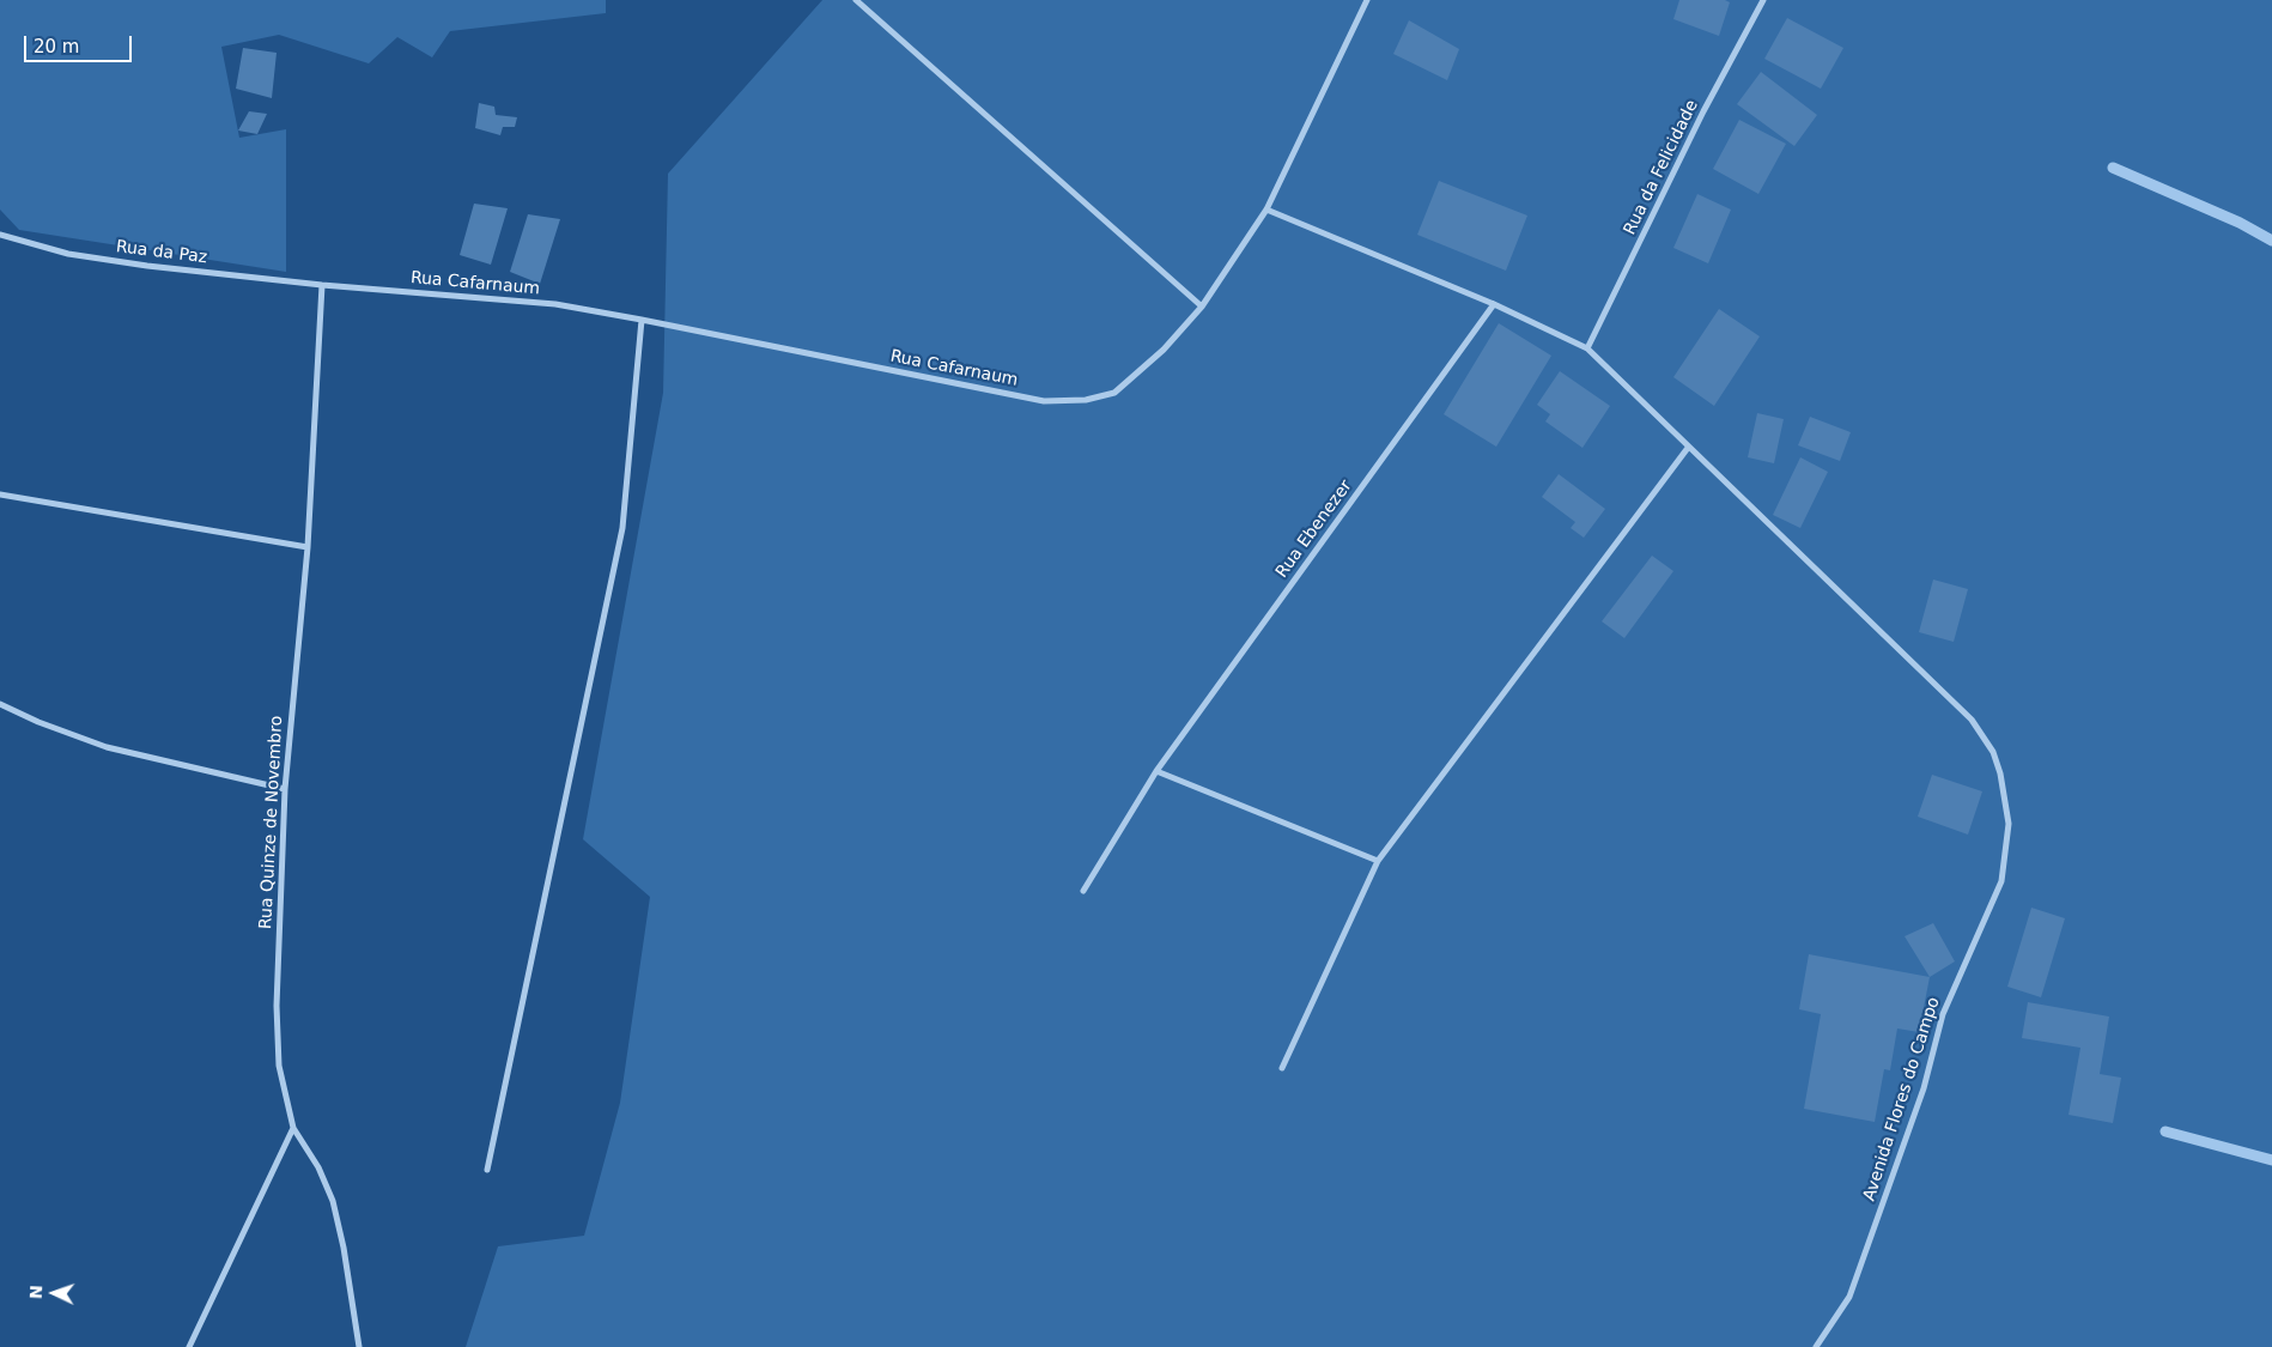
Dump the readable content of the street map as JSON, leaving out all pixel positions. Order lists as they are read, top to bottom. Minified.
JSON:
{"streets":{"street":["Rua da Felicidade","Rua da Paz","Rua Cafarnaum","Rua Ebenezer","Rua Quinze de Novembro","Avenida Flores do Campo"]},"crossings":[["Rua da Felicidade","Avenida Flores do Campo"],["Rua da Paz","Rua Cafarnaum"],["Rua da Paz","Rua Quinze de Novembro"],["Rua Cafarnaum","Rua Quinze de Novembro"],["Rua Cafarnaum","Avenida Flores do Campo"],["Rua Ebenezer","Avenida Flores do Campo"]],"scale_bar":"20 m","north":"left"}
